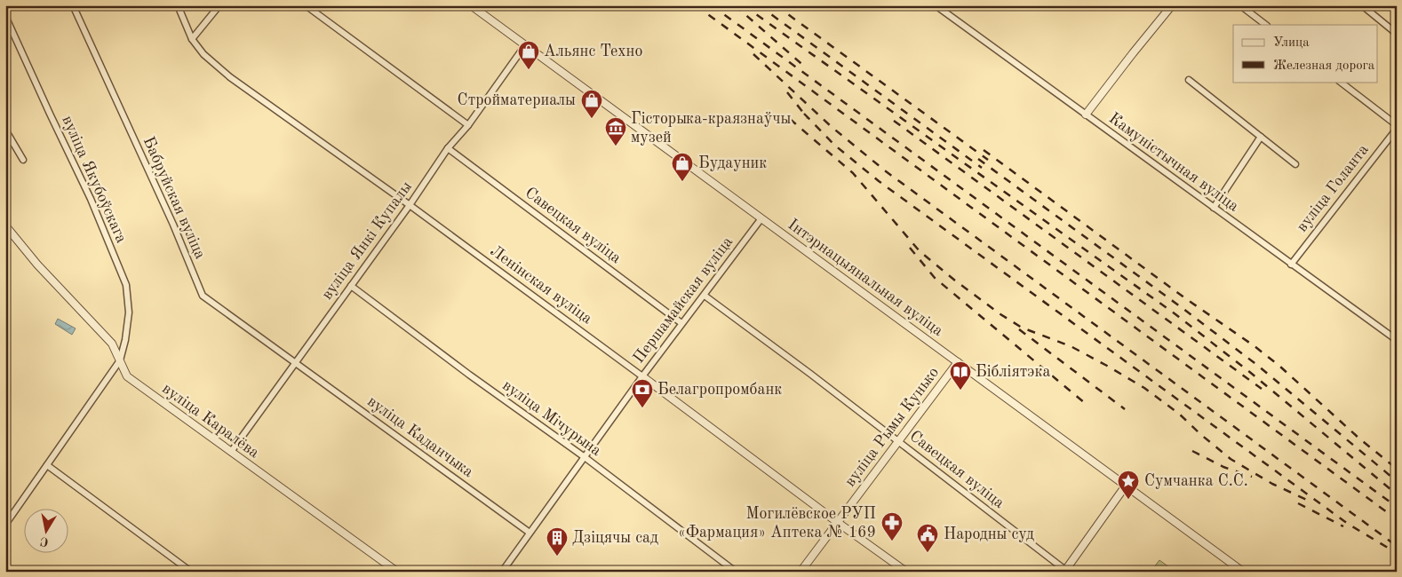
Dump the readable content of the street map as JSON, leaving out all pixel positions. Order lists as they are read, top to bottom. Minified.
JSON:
{"streets":{"street":["Камуністычная вуліца","вуліца Якубоўскага","вуліца Голанта","Бабруйская вуліца","Савецкая вуліца","вуліца Янкі Купалы","Інтэрнацыянальная вуліца","Ленінская вуліца","Першамайская вуліца","вуліца Мічурына","вуліца Каралёва","вуліца Рымы Кунько","вуліца Каданчыка"]},"crossings":[["Камуністычная вуліца","вуліца Голанта"],["вуліца Якубоўскага","вуліца Каралёва"],["Бабруйская вуліца","вуліца Янкі Купалы"],["Бабруйская вуліца","вуліца Каданчыка"],["Савецкая вуліца","вуліца Янкі Купалы"],["Савецкая вуліца","Першамайская вуліца"],["Савецкая вуліца","вуліца Рымы Кунько"],["вуліца Янкі Купалы","Інтэрнацыянальная вуліца"],["вуліца Янкі Купалы","Ленінская вуліца"],["вуліца Янкі Купалы","вуліца Мічурына"],["вуліца Янкі Купалы","вуліца Каралёва"],["вуліца Янкі Купалы","вуліца Каданчыка"],["Інтэрнацыянальная вуліца","Першамайская вуліца"],["Інтэрнацыянальная вуліца","вуліца Рымы Кунько"],["Ленінская вуліца","Першамайская вуліца"],["Ленінская вуліца","вуліца Рымы Кунько"],["Першамайская вуліца","вуліца Мічурына"],["Першамайская вуліца","вуліца Каданчыка"]],"places":{"shop":["Альянс Техно","Стройматериалы","Будауник"],"museum":["Гісторыка-краязнаўчы музей"],"library":["Бібліятэка"],"bank":["Белагропромбанк"],"place":["Сумчанка С.С."],"pharmacy":["Могилёвское РУП «Фармация» Аптека № 169"],"public building":["Народны суд"],"building":["Дзіцячы сад"]},"legend":["Улица","Железная дорога"],"north":"bottom"}
